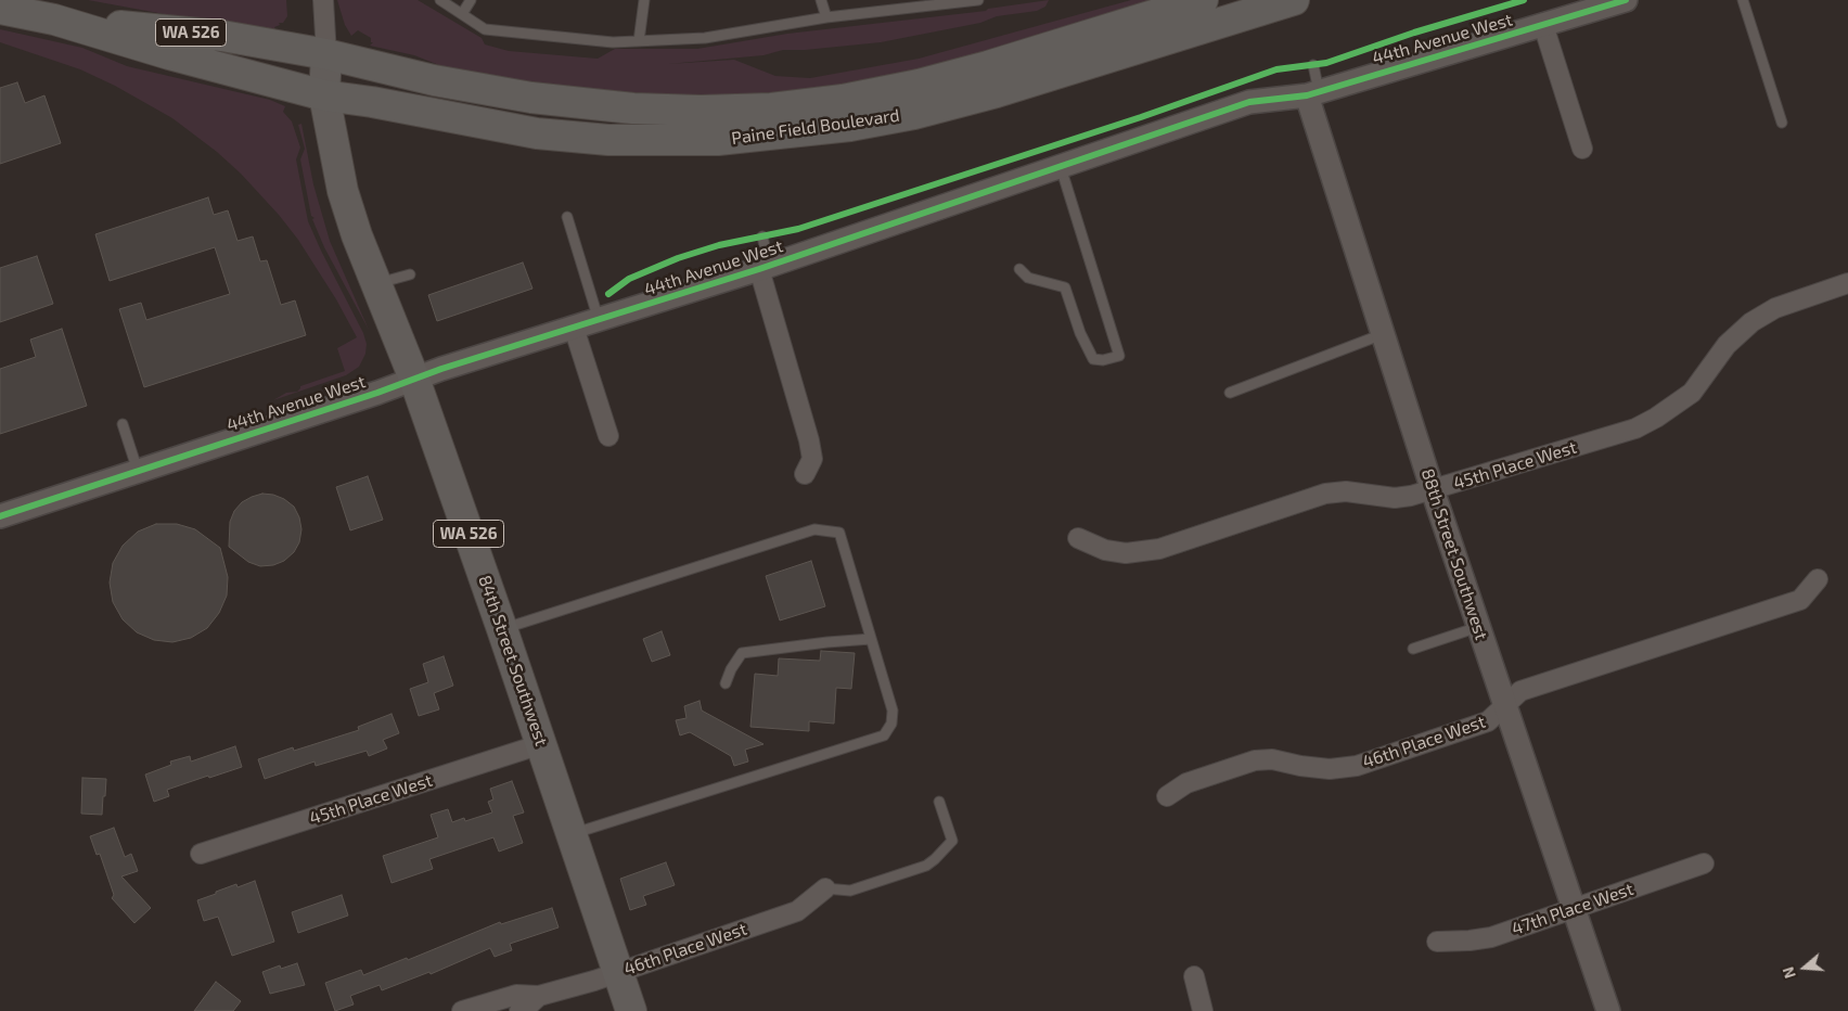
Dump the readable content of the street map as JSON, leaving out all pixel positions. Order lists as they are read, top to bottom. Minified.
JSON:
{"streets":{"highway":["WA 526","Paine Field Boulevard"],"main road":["84th Street Southwest"],"street":["44th Avenue West","45th Place West","88th Street Southwest","46th Place West","47th Place West"]},"crossings":[["WA 526","Paine Field Boulevard"],["WA 526","84th Street Southwest"],["44th Avenue West","88th Street Southwest"],["44th Avenue West","84th Street Southwest"],["Paine Field Boulevard","84th Street Southwest"],["45th Place West","88th Street Southwest"],["45th Place West","84th Street Southwest"],["88th Street Southwest","46th Place West"],["88th Street Southwest","47th Place West"],["84th Street Southwest","46th Place West"]],"north":"left"}
